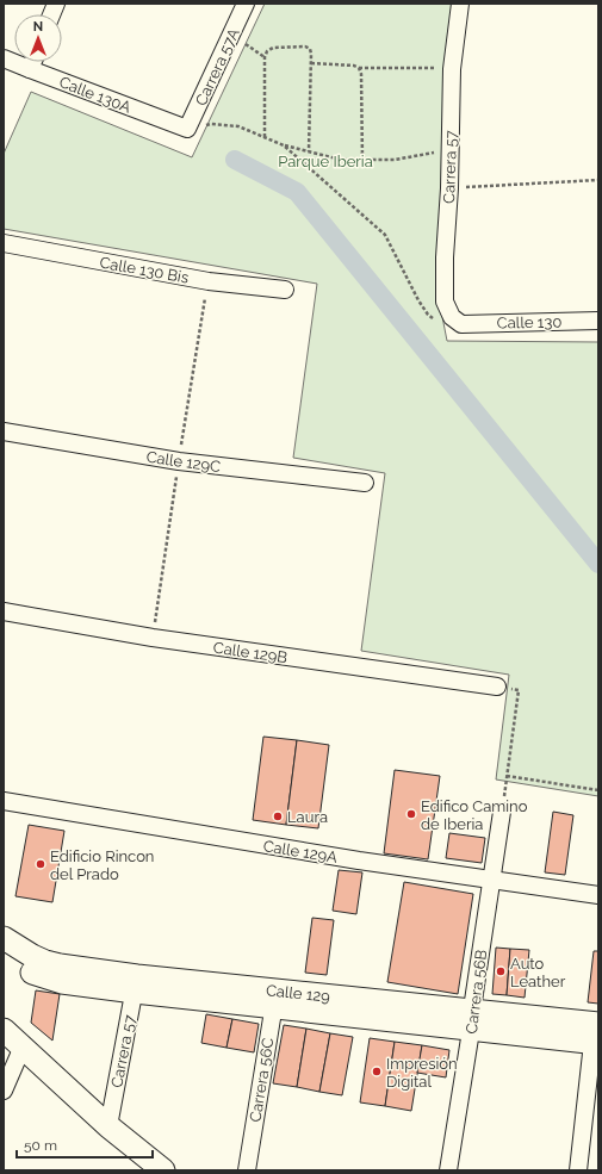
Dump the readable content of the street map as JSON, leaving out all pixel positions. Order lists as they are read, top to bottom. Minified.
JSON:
{"streets":{"main road":["Calle 129"],"street":["Carrera 57A","Calle 130A","Carrera 57","Calle 130 Bis","Calle 130","Calle 129C","Calle 129B","Calle 129A","Carrera 56B","Carrera 56C"]},"crossings":[["Carrera 57A","Calle 130A"],["Carrera 57","Calle 130"],["Carrera 57","Calle 129"],["Calle 129A","Carrera 56B"],["Carrera 56B","Calle 129"],["Calle 129","Carrera 56C"]],"parks":["Parque Iberia"],"places":["Edifico Camino de Iberia","Laura","Edificio Rincon del Prado","Auto Leather","Impresión Digital"],"scale_bar":"50 m","north":"top"}
